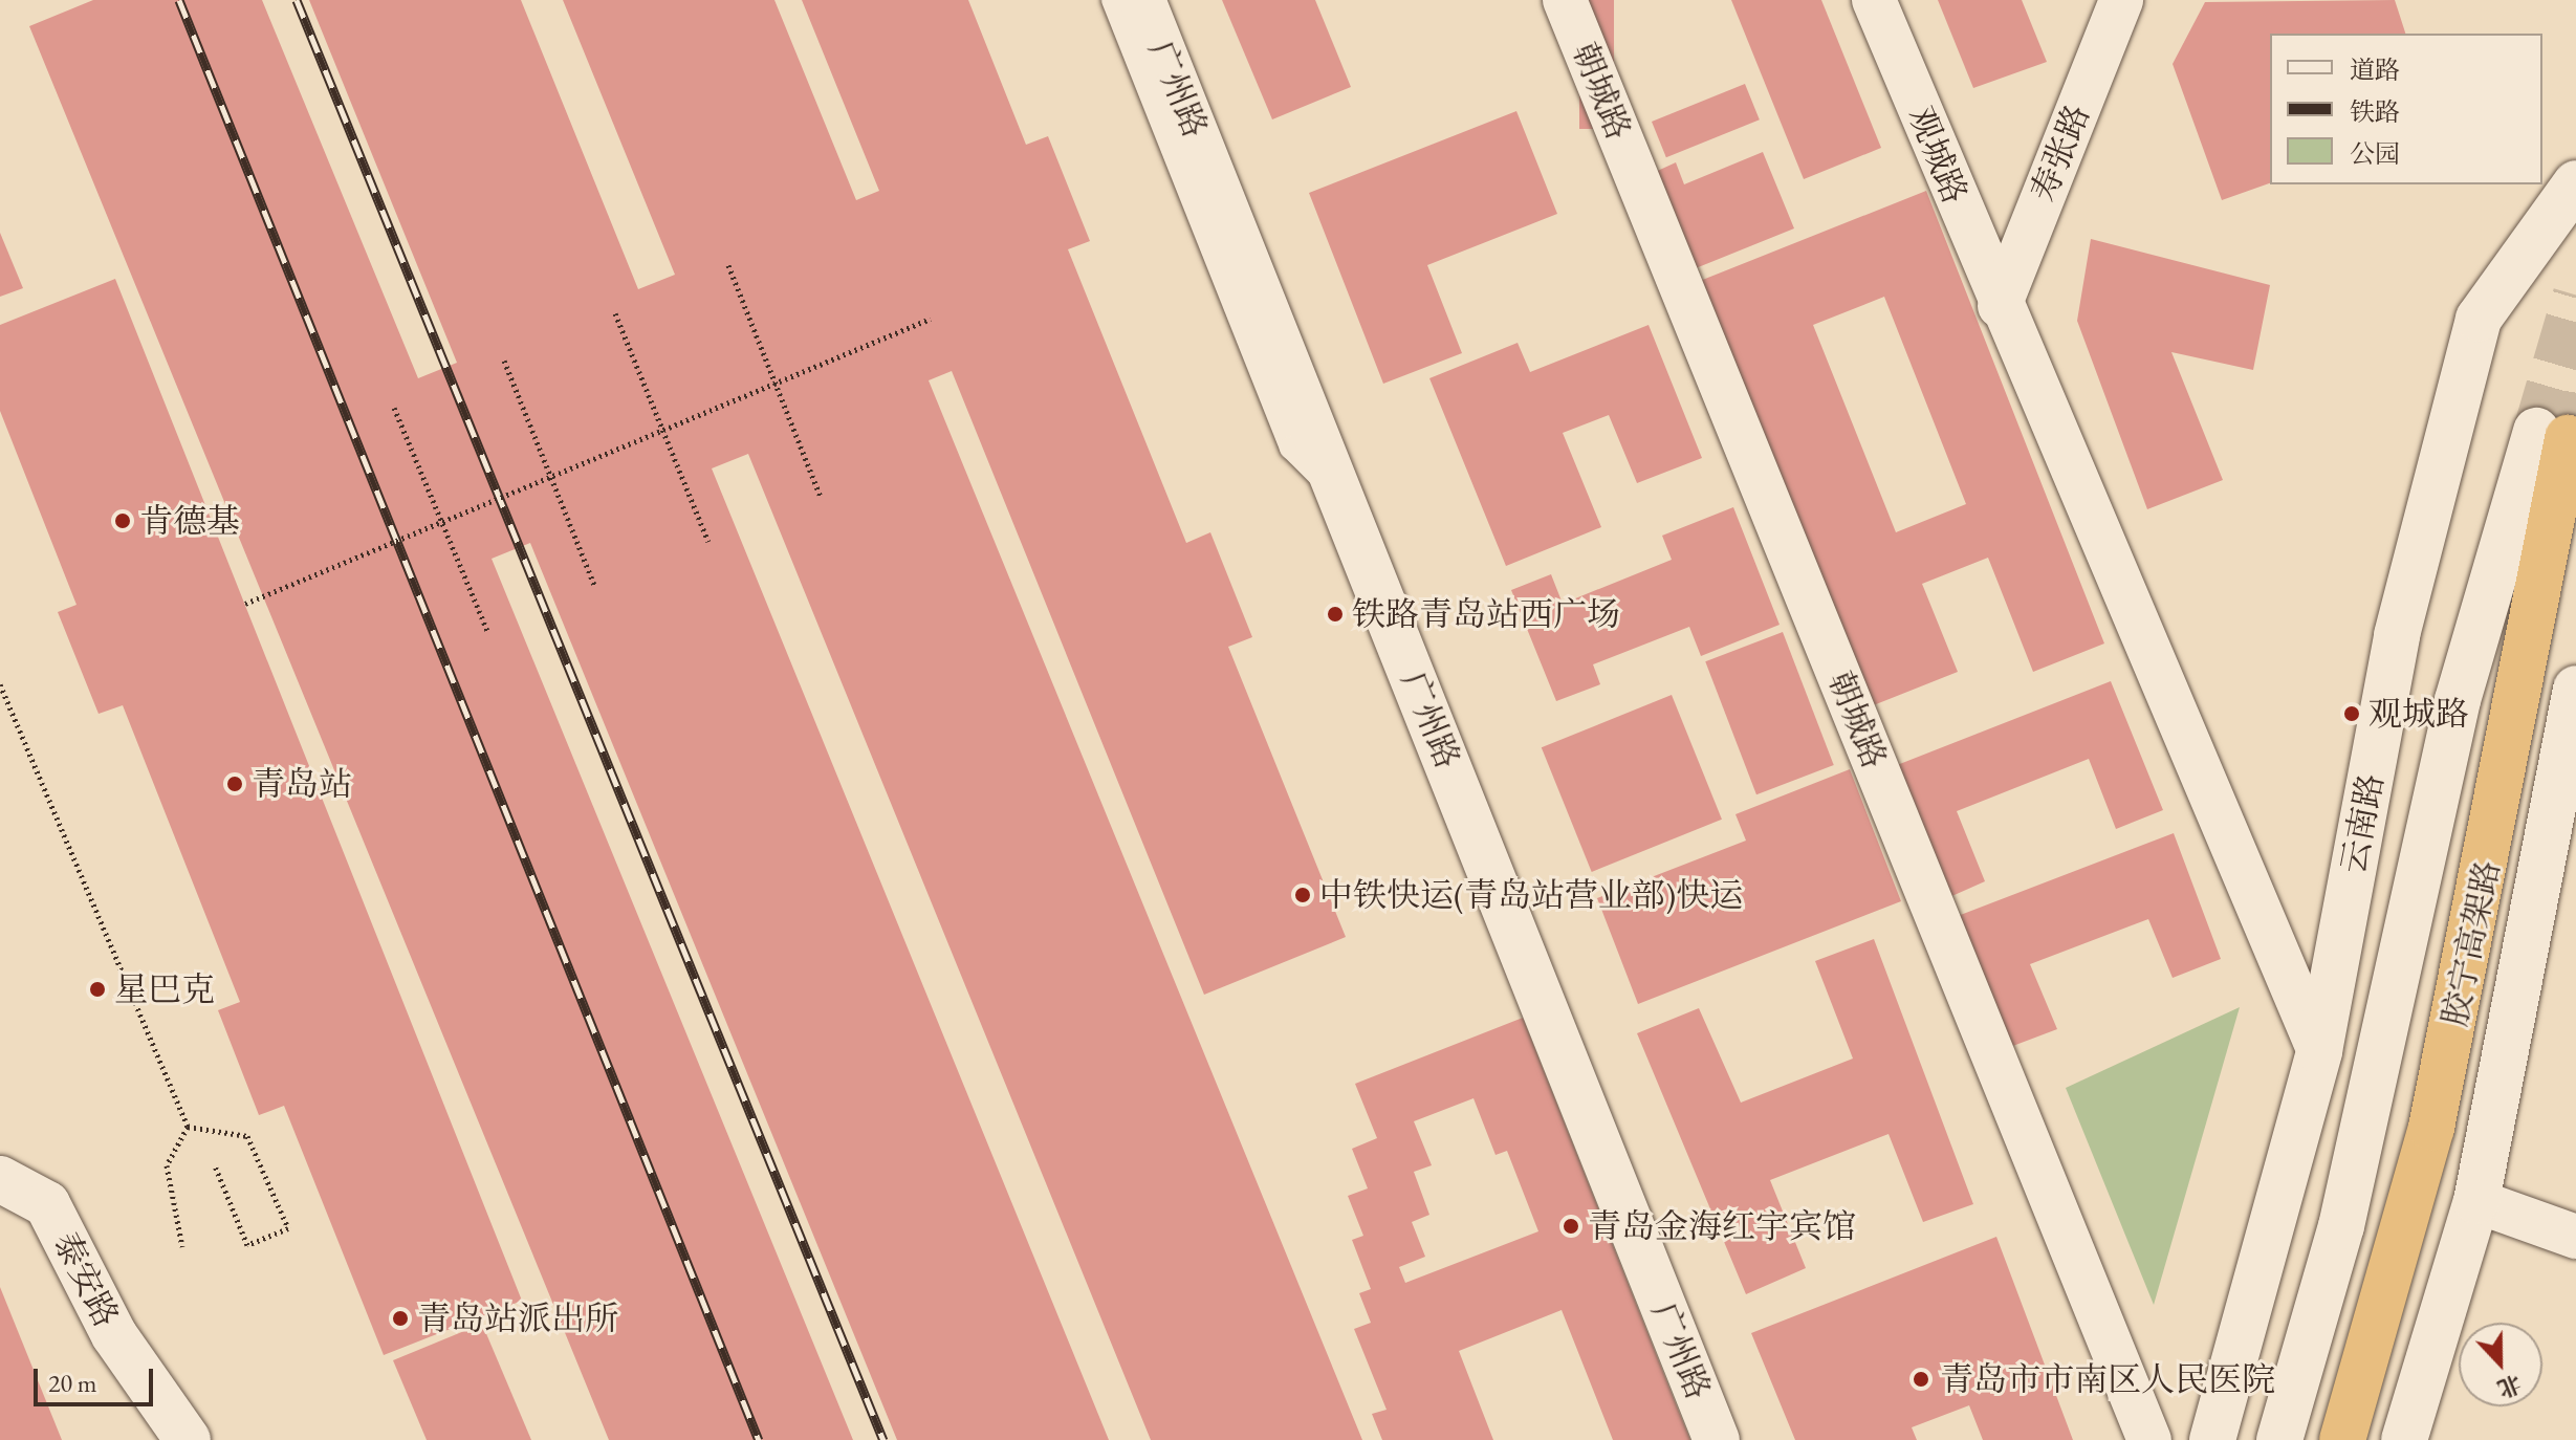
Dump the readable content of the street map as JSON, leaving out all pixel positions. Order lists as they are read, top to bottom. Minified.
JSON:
{"streets":{"highway":["胶宁高架路"],"main road":["广州路","云南路","泰安路"],"street":["朝城路","寿张路","观城路"]},"crossings":[["寿张路","观城路"],["观城路","云南路"]],"places":["肯德基","铁路青岛站西广场","观城路","青岛站","中铁快运(青岛站营业部)快运","星巴克","青岛金海红宇宾馆","青岛站派出所","青岛市市南区人民医院"],"legend":["道路","铁路","公园"],"scale_bar":"20 m","north":"bottom"}
